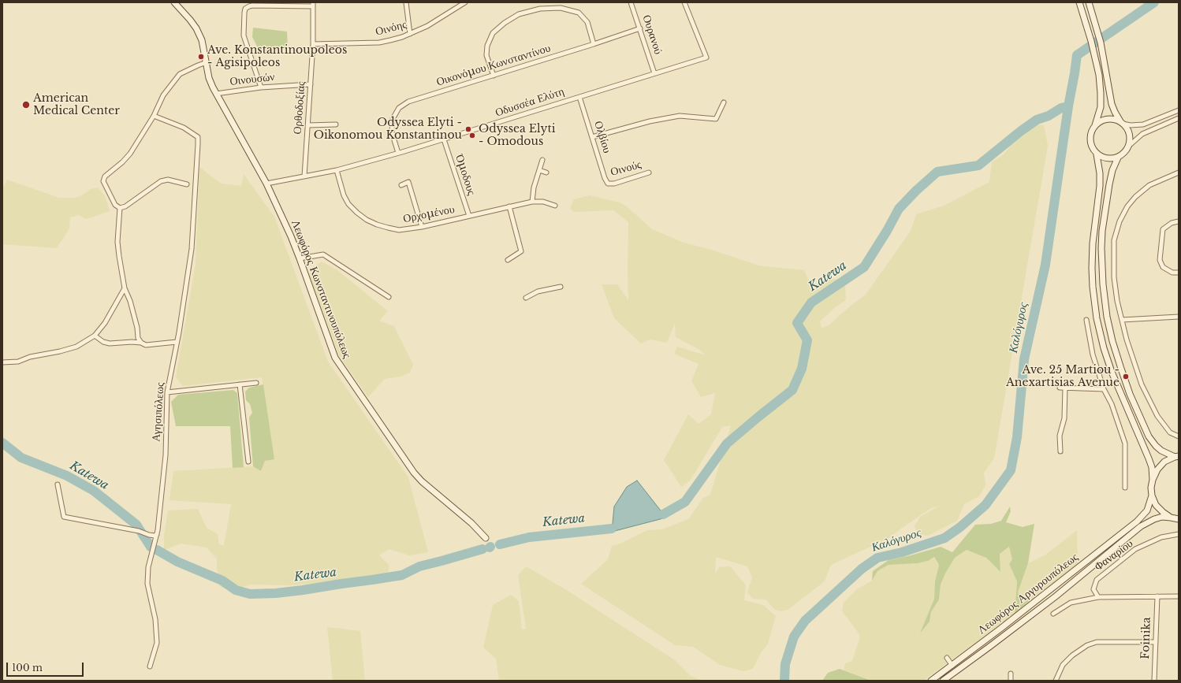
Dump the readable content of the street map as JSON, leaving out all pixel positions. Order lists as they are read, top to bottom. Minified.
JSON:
{"streets":{"main road":["Λεωφόρος Κωνσταντινουπόλεως","Λεωφόρος Αργυρουπόλεως"],"street":["Οινόης","Ουρανού","Οικονόμου Κωνσταντίνου","Οινουσών","Οδυσσέα Ελύτη","Ορθοδοξίας","Ολβίου","Οινούς","Όμοδους","Ορχομένου","Αγησιπόλεως","Φαναρίου","Foinika"]},"crossings":[["Οινόης","Ορθοδοξίας"],["Ουρανού","Οικονόμου Κωνσταντίνου"],["Ουρανού","Οδυσσέα Ελύτη"],["Οικονόμου Κωνσταντίνου","Οδυσσέα Ελύτη"],["Οινουσών","Ορθοδοξίας"],["Οινουσών","Λεωφόρος Κωνσταντινουπόλεως"],["Οδυσσέα Ελύτη","Ορθοδοξίας"],["Οδυσσέα Ελύτη","Ολβίου"],["Οδυσσέα Ελύτη","Όμοδους"],["Οδυσσέα Ελύτη","Ορχομένου"],["Οδυσσέα Ελύτη","Λεωφόρος Κωνσταντινουπόλεως"],["Ολβίου","Οινούς"],["Όμοδους","Ορχομένου"]],"water":["Katewa","Καλόγυρος"],"places":["Ave. Konstantinoupoleos - Agisipoleos","American Medical Center","Odyssea Elyti - Oikonomou Konstantinou","Odyssea Elyti - Omodous","Ave. 25 Martiou - Anexartisias Avenue"],"scale_bar":"100 m"}
